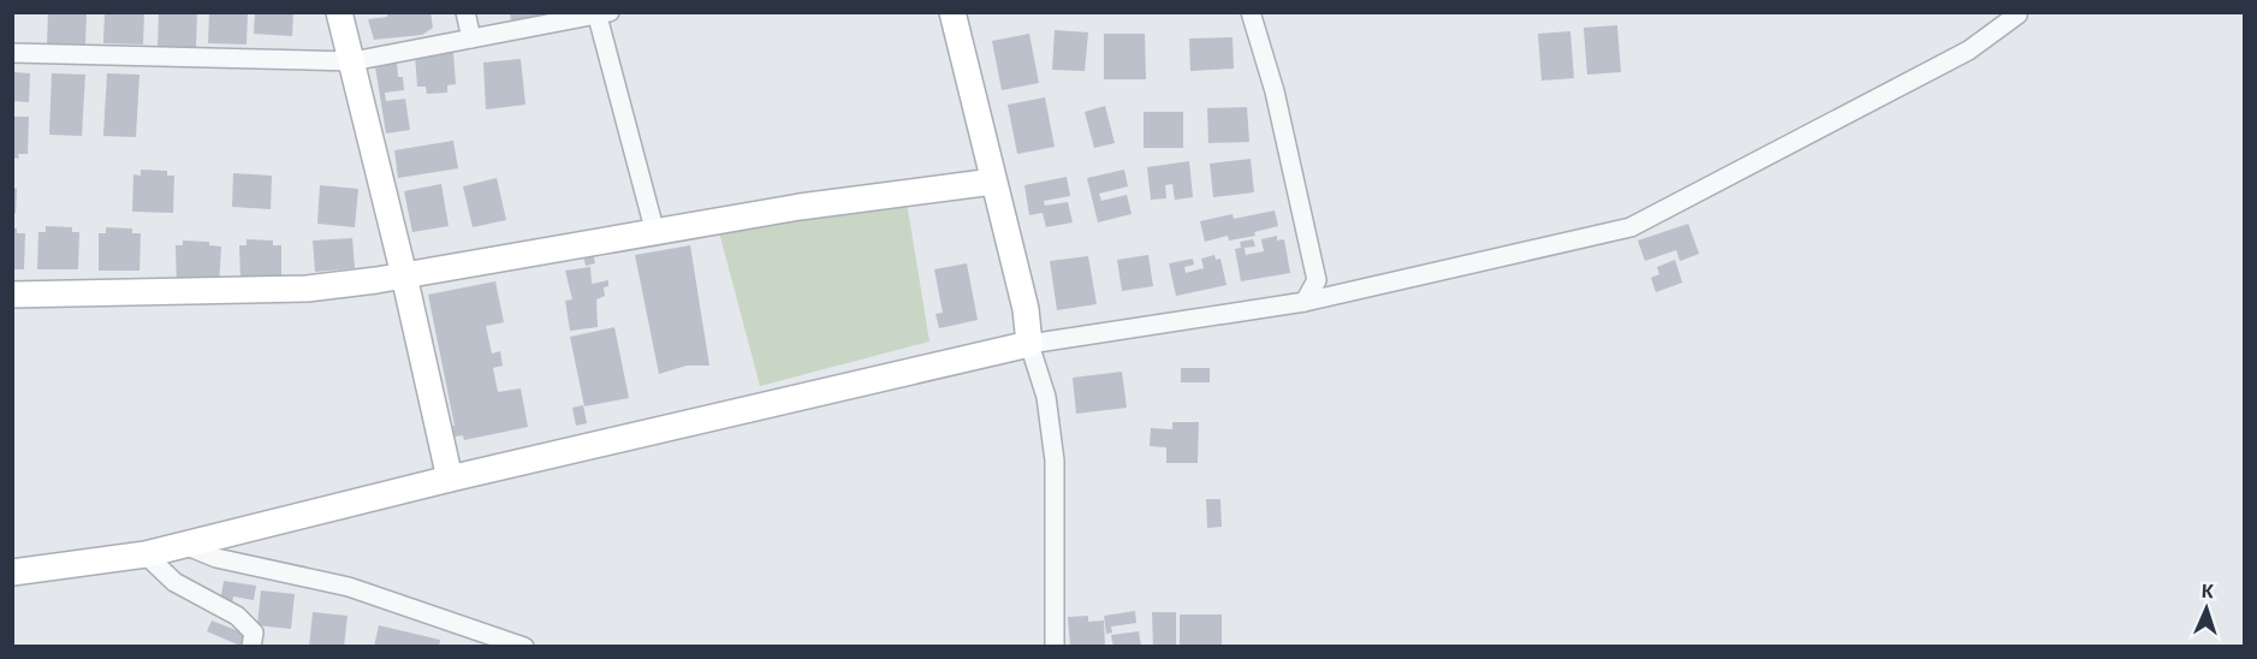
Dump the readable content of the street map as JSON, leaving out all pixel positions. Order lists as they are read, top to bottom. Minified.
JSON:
{"north":"top"}
